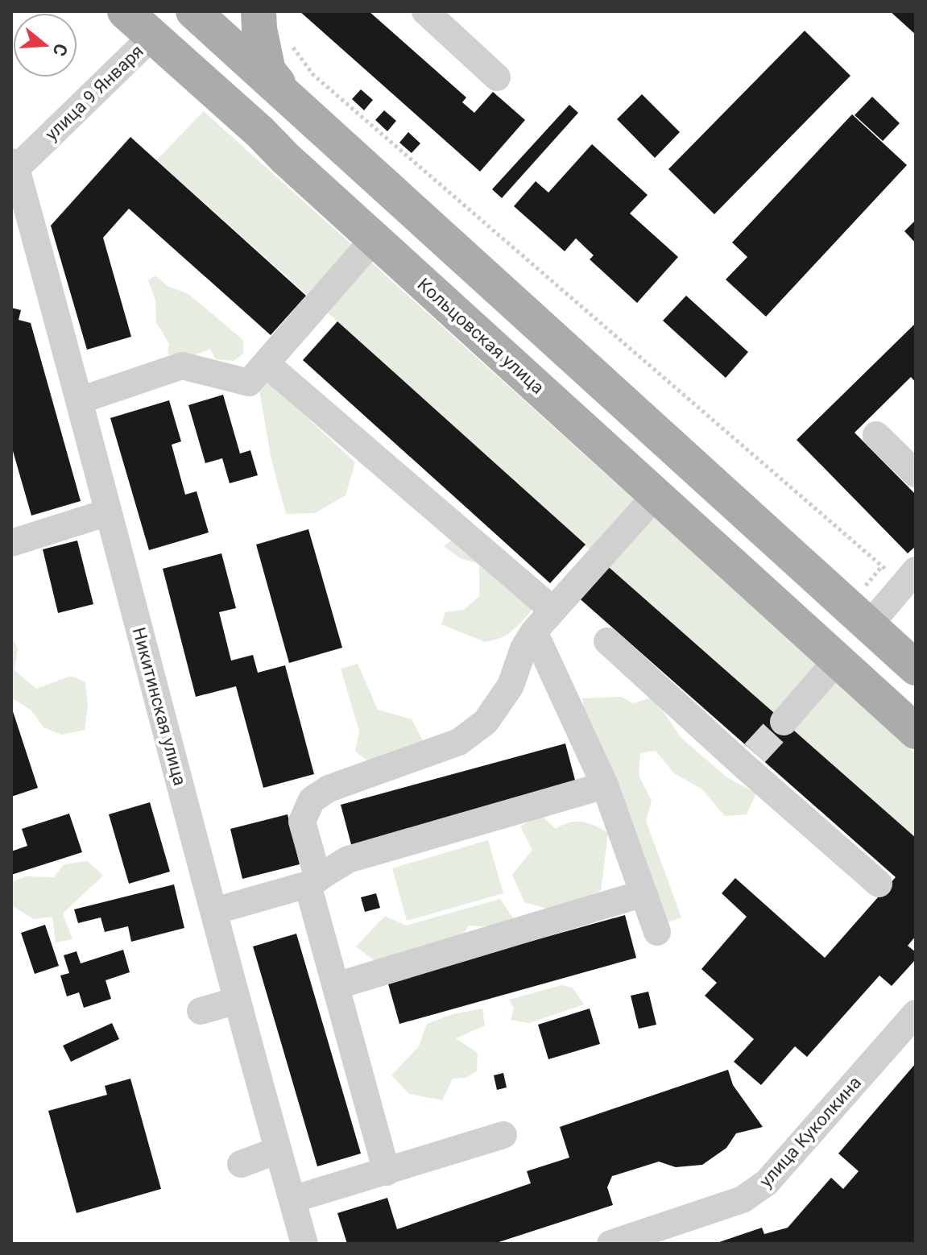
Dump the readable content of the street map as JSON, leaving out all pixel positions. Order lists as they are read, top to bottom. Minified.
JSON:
{"streets":{"main road":["улица 9 Января","Кольцовская улица"],"street":["Никитинская улица","улица Куколкина"]},"crossings":[["улица 9 Января","Кольцовская улица"],["улица 9 Января","Никитинская улица"]],"north":"right"}
